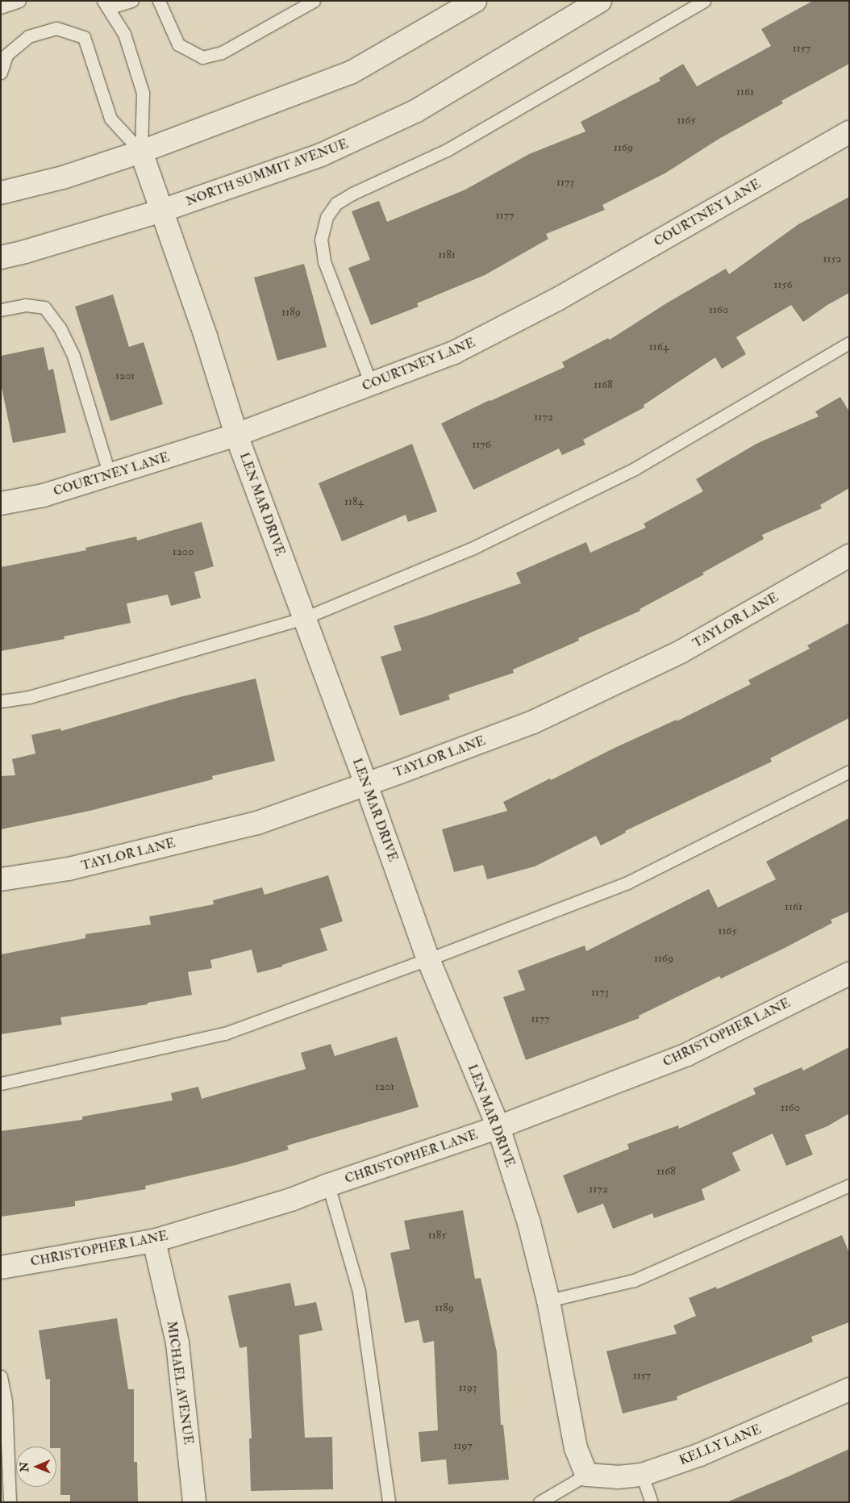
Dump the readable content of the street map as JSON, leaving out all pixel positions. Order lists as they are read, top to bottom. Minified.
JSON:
{"streets":{"street":["NORTH SUMMIT AVENUE","COURTNEY LANE","LEN MAR DRIVE","TAYLOR LANE","CHRISTOPHER LANE","MICHAEL AVENUE","KELLY LANE"]},"crossings":[["NORTH SUMMIT AVENUE","LEN MAR DRIVE"],["COURTNEY LANE","LEN MAR DRIVE"],["LEN MAR DRIVE","TAYLOR LANE"],["LEN MAR DRIVE","CHRISTOPHER LANE"],["LEN MAR DRIVE","KELLY LANE"],["CHRISTOPHER LANE","MICHAEL AVENUE"]],"house_numbers":["1157","1161","1165","1169","1173","1177","1181","1152","1156","1160","1189","1164","1201","1168","1172","1176","1184","1200","1161","1165","1169","1173","1177","1201","1160","1168","1172","1185","1189","1157","1193","1197"],"north":"left"}
